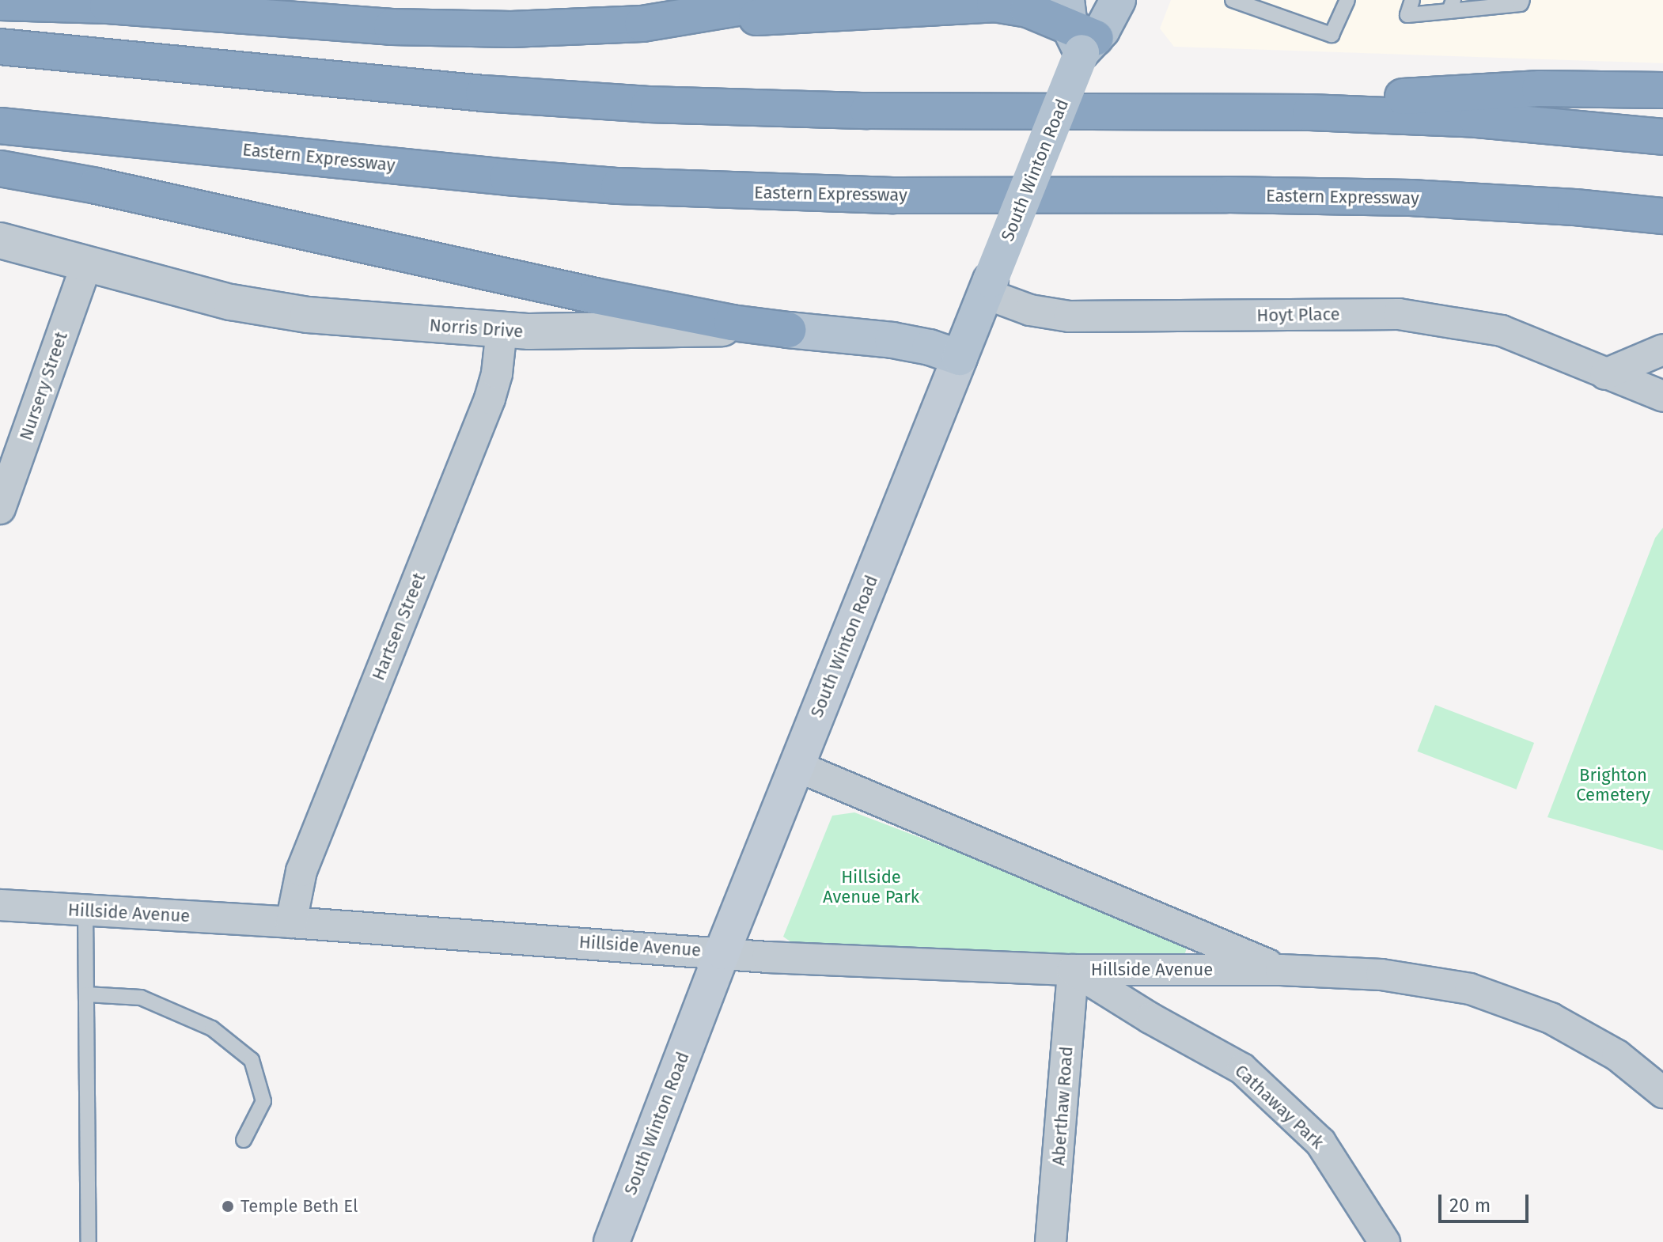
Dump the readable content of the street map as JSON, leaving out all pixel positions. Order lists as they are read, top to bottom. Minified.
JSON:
{"streets":{"highway":["Eastern Expressway"],"main road":["South Winton Road","Norris Drive"],"street":["Hoyt Place","Nursery Street","Hartsen Street","Hillside Avenue","Aberthaw Road","Cathaway Park"]},"crossings":[["South Winton Road","Hoyt Place"],["South Winton Road","Norris Drive"],["South Winton Road","Hillside Avenue"],["Norris Drive","Nursery Street"],["Norris Drive","Hartsen Street"],["Hartsen Street","Hillside Avenue"],["Hillside Avenue","Aberthaw Road"],["Hillside Avenue","Cathaway Park"],["Aberthaw Road","Cathaway Park"]],"parks":["Brighton Cemetery","Hillside Avenue Park"],"places":["Temple Beth El"],"scale_bar":"20 m"}
